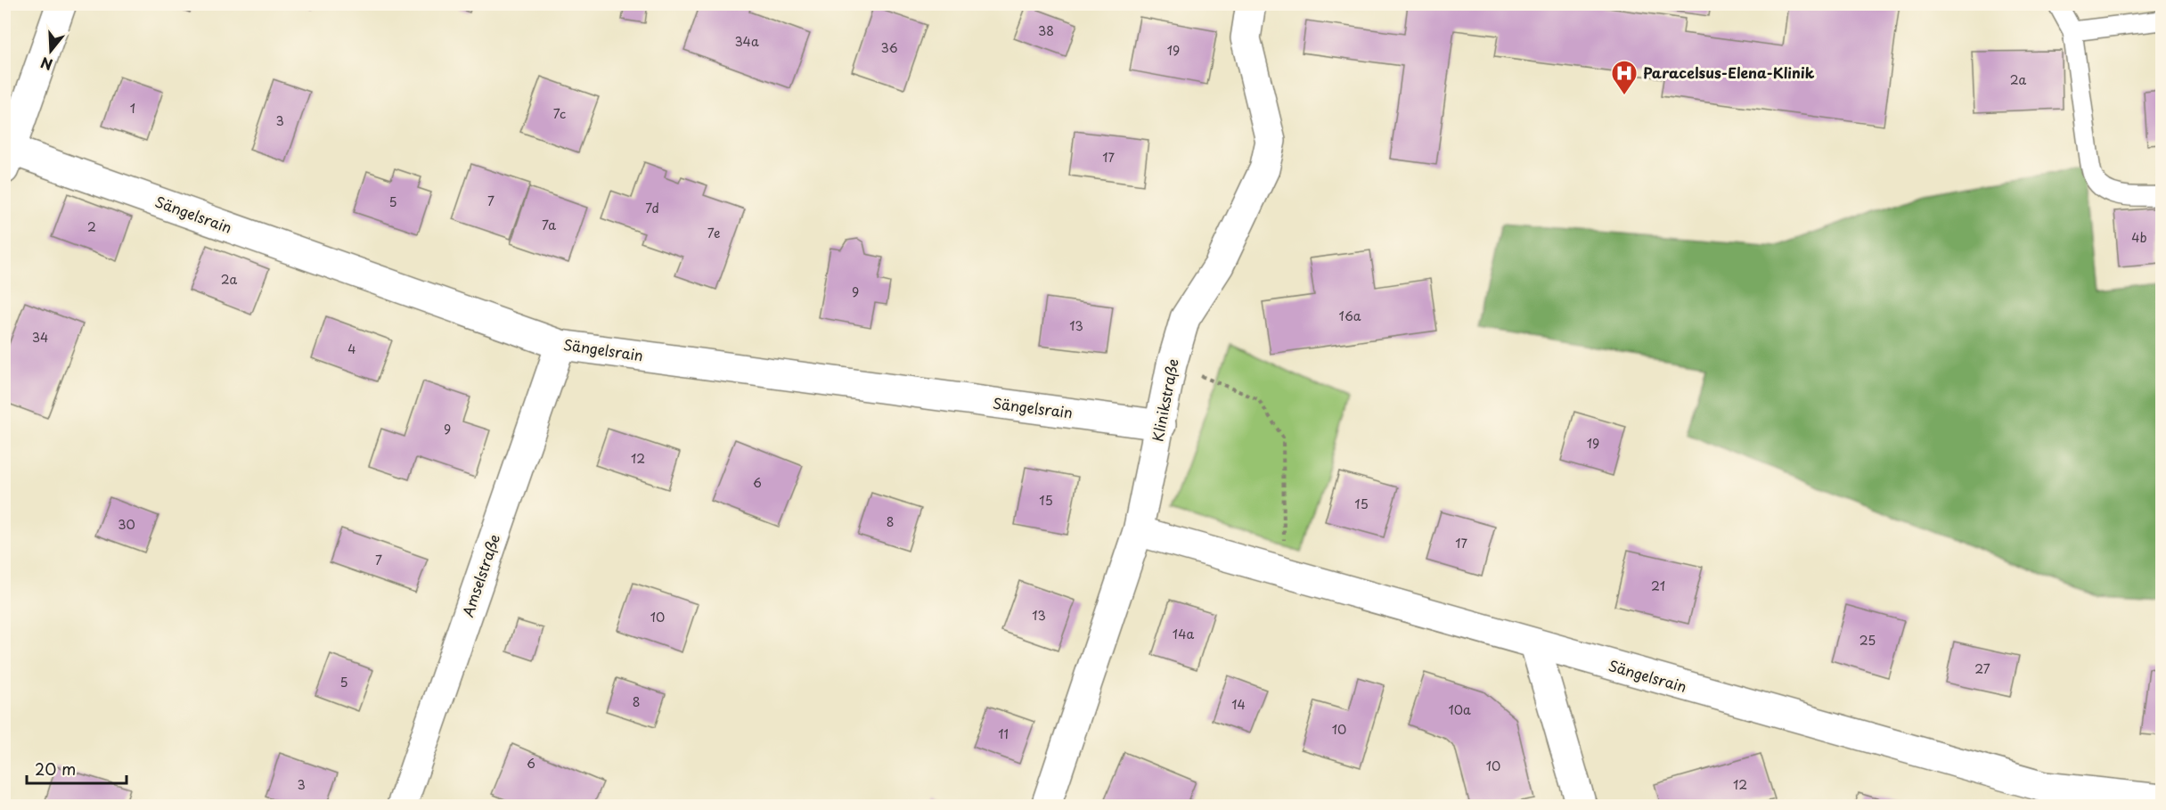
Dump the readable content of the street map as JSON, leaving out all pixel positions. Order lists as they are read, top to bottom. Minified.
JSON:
{"streets":{"street":["Sängelsrain","Klinikstraße","Amselstraße"]},"crossings":[["Sängelsrain","Klinikstraße"],["Sängelsrain","Amselstraße"]],"places":{"hospital":["Paracelsus-Elena-Klinik"]},"house_numbers":["38","34a","36","19","2a","1","7c","3","17","7","5","7d","7a","2","7e","4b","2a","9","16a","13","34","4","9","19","12","6","15","15","8","30","17","7","21","13","10","14a","25","27","5","8","14","10a","10","11","6","10","3","12"],"scale_bar":"20 m","north":"bottom"}
